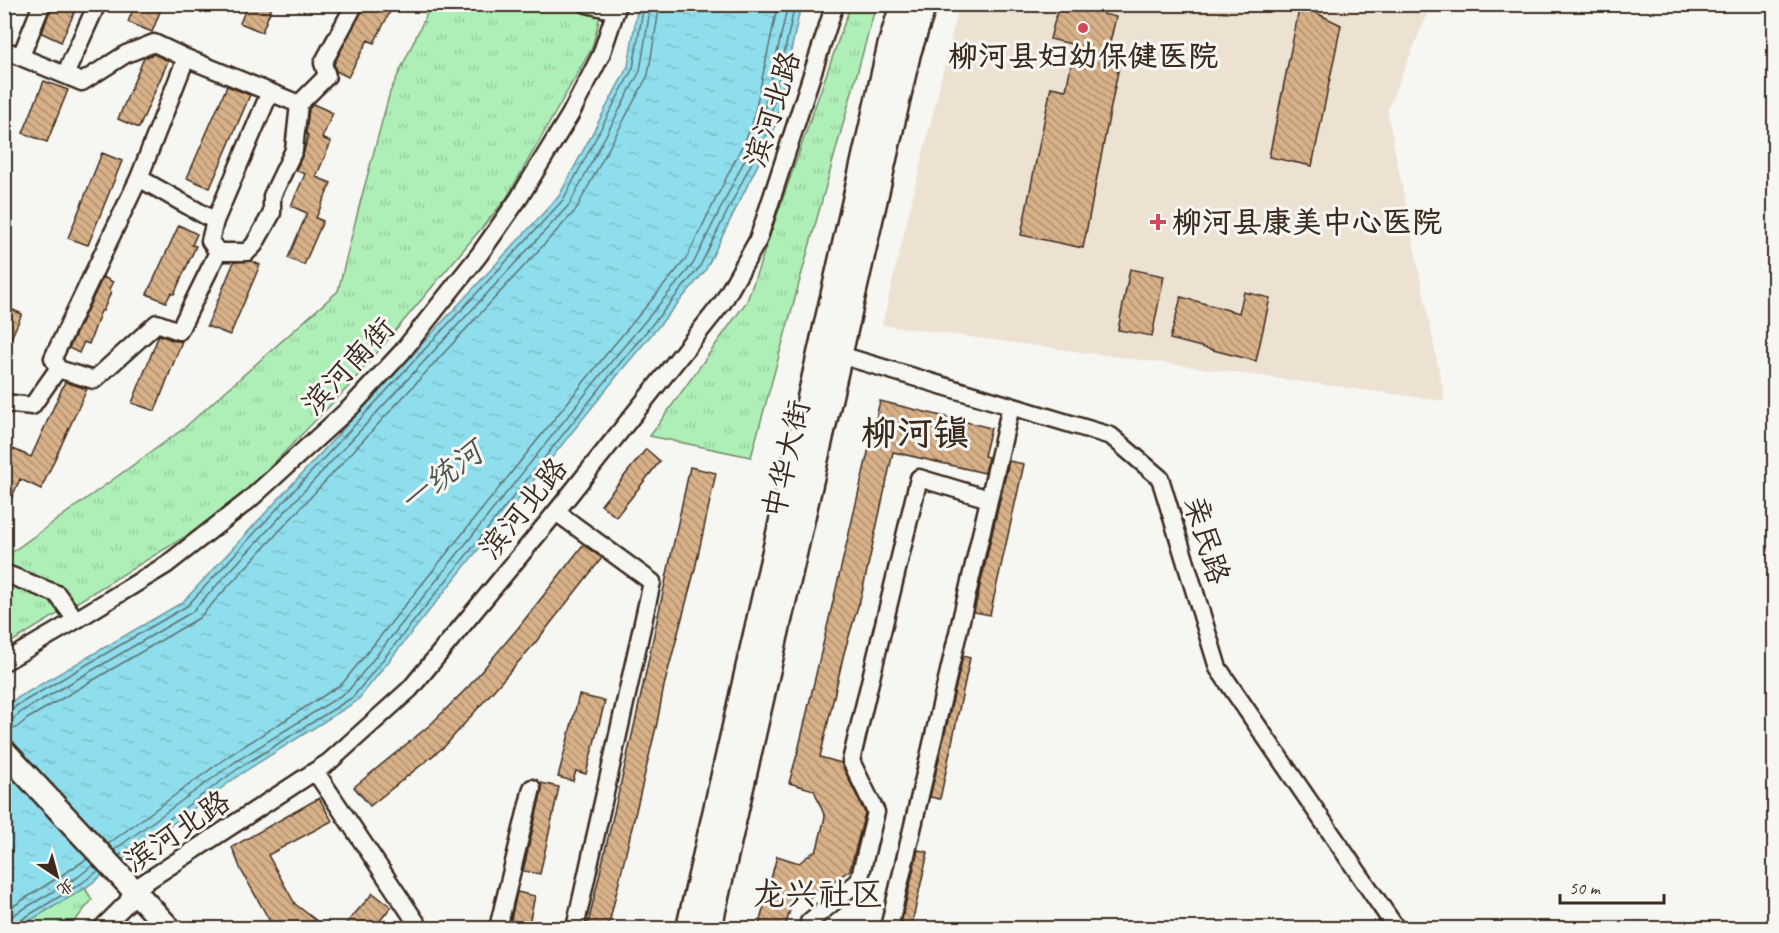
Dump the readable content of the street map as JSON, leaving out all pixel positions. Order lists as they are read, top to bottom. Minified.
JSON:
{"streets":{"main road":["中华大街"],"street":["滨河北路","滨河南街","亲民路"]},"crossings":[["中华大街","亲民路"]],"districts":["柳河镇","龙兴社区"],"water":["一统河"],"places":{"other":["柳河县妇幼保健医院"],"health":["柳河县康美中心医院"]},"scale_bar":"50 m","north":"bottom right"}
